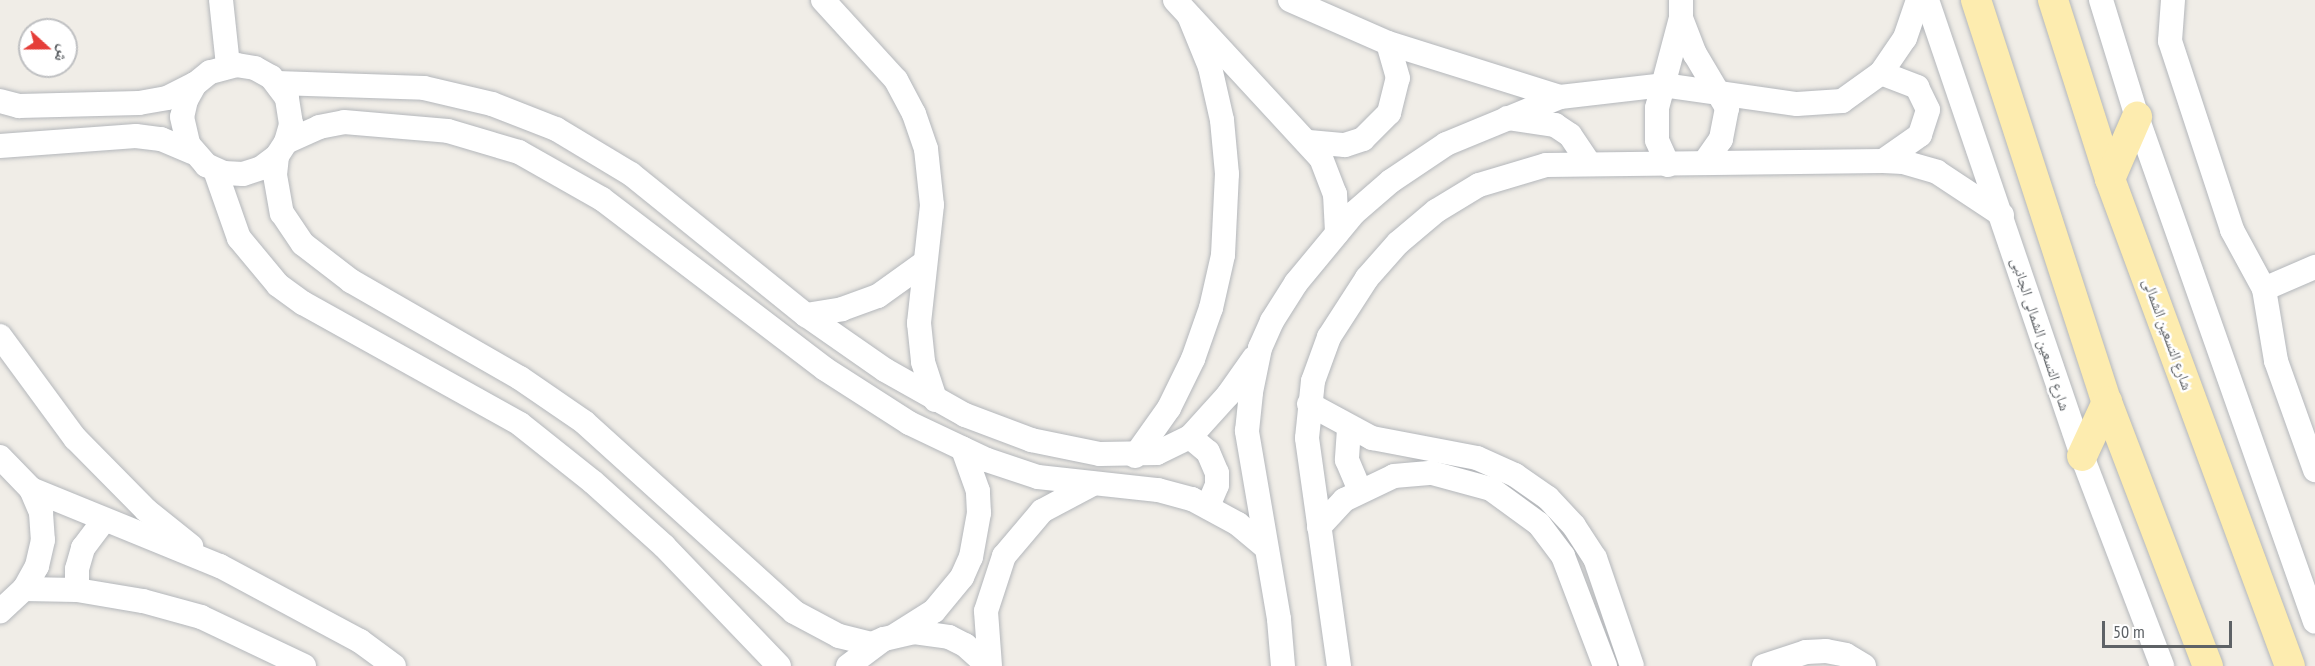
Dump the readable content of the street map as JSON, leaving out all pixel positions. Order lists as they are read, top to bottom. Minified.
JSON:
{"streets":{"main road":["شارع التسعين الشمالى"],"street":["شارع التسعين الشمالى الجانبى"]},"scale_bar":"50 m","north":"right"}
